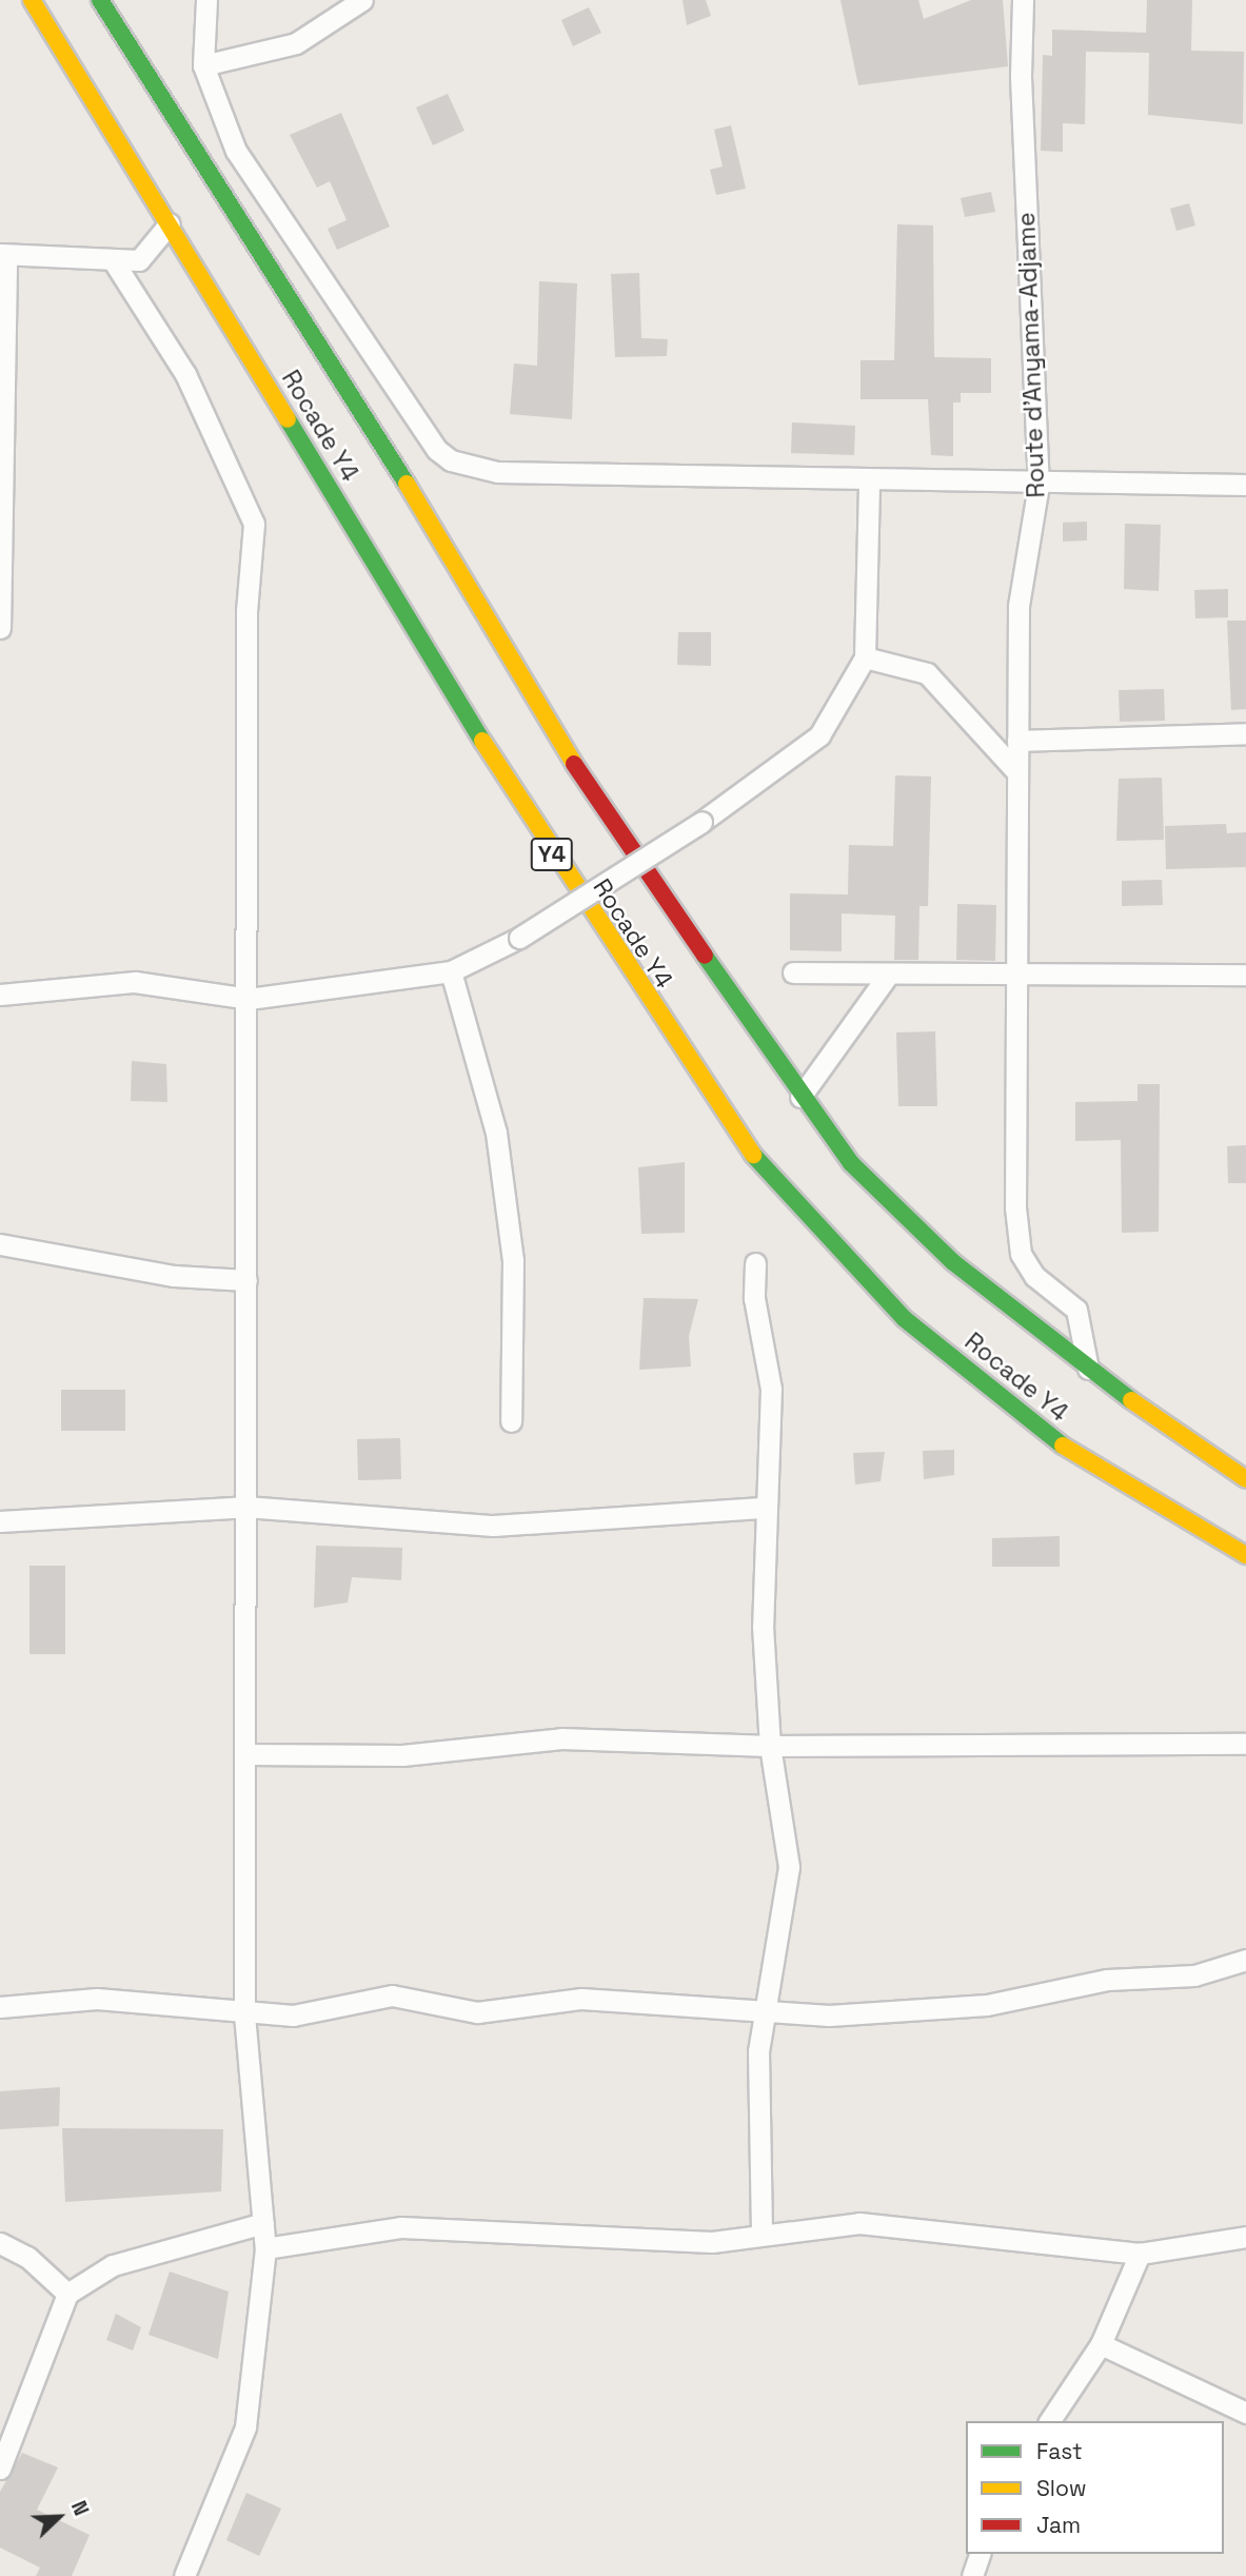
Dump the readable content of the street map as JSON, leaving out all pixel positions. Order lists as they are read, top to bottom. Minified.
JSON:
{"streets":{"highway":["Rocade Y4","Y4"],"street":["Route d'Anyama-Adjame"]},"crossings":[["Route d'Anyama-Adjame","Rocade Y4"]],"legend":["Fast","Slow","Jam"],"north":"top right"}
